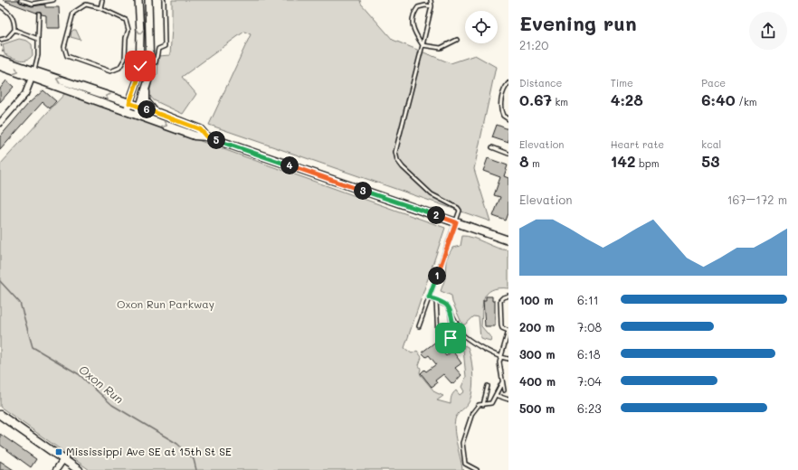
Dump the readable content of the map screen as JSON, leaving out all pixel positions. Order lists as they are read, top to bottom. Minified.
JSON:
{"water":["Oxon Run"],"parks":["Oxon Run Parkway"],"places":{"transit":["Mississippi Ave SE at 15th St SE"]},"page":{"heading":["Evening run","21:20"],"stats":[["Distance","0.67 km"],["Time","4:28"],["Pace","6:40 /km"],["Elevation","8 m"],["Heart rate","142 bpm"],["kcal","53"]],"pins":["6","5","4","3","2","1"],"chart":["Elevation","167–172 m"],"list":[{"name":"100 m","note":"6:11"},{"name":"200 m","note":"7:08"},{"name":"300 m","note":"6:18"},{"name":"400 m","note":"7:04"},{"name":"500 m","note":"6:23"}]}}
